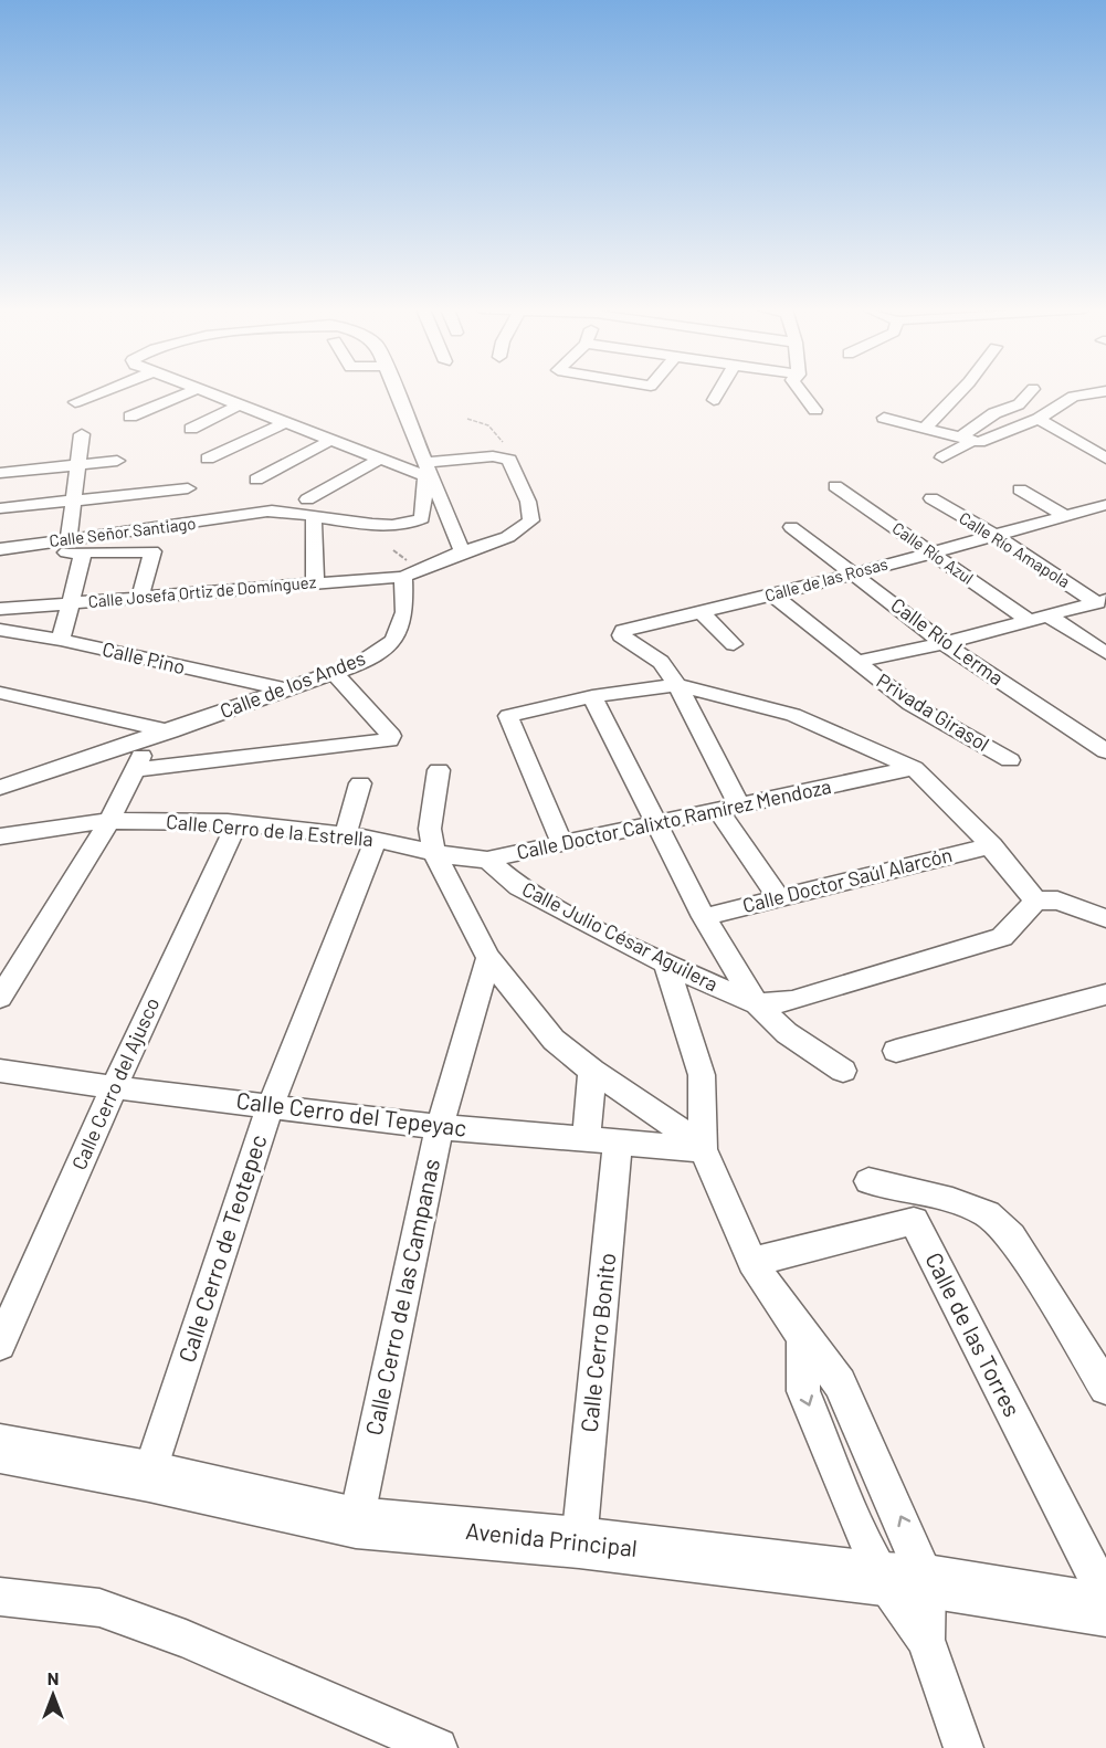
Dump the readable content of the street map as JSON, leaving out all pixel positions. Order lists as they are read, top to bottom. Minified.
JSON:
{"streets":{"street":["Calle Señor Santiago","Calle Río Amapola","Calle Río Azul","Calle de las Rosas","Calle Josefa Ortiz de Domínguez","Calle Río Lerma","Calle Pino","Calle de los Andes","Privada Girasol","Calle Doctor Calixto Ramírez Mendoza","Calle Cerro de la Estrella","Calle Doctor Saúl Alarcón","Calle Julio César Aguilera","Calle Cerro del Ajusco","Calle Cerro del Tepeyac","Calle Cerro de Teotepec","Calle Cerro de las Campanas","Calle de las Torres","Calle Cerro Bonito","Avenida Principal"]},"crossings":[["Calle Río Amapola","Calle de las Rosas"],["Calle Río Azul","Calle de las Rosas"],["Calle de las Rosas","Calle Río Lerma"],["Calle de las Rosas","Privada Girasol"],["Calle Josefa Ortiz de Domínguez","Calle de los Andes"],["Calle Pino","Calle de los Andes"],["Calle Doctor Calixto Ramírez Mendoza","Calle Cerro de la Estrella"],["Calle Doctor Calixto Ramírez Mendoza","Calle Julio César Aguilera"],["Calle Cerro de la Estrella","Calle Cerro del Ajusco"],["Calle Cerro de la Estrella","Calle Cerro de Teotepec"],["Calle Cerro del Ajusco","Calle Cerro del Tepeyac"],["Calle Cerro del Tepeyac","Calle Cerro de Teotepec"],["Calle Cerro del Tepeyac","Calle Cerro de las Campanas"],["Calle Cerro del Tepeyac","Calle Cerro Bonito"],["Calle Cerro de Teotepec","Avenida Principal"],["Calle Cerro de las Campanas","Avenida Principal"],["Calle Cerro Bonito","Avenida Principal"]],"north":"top"}
